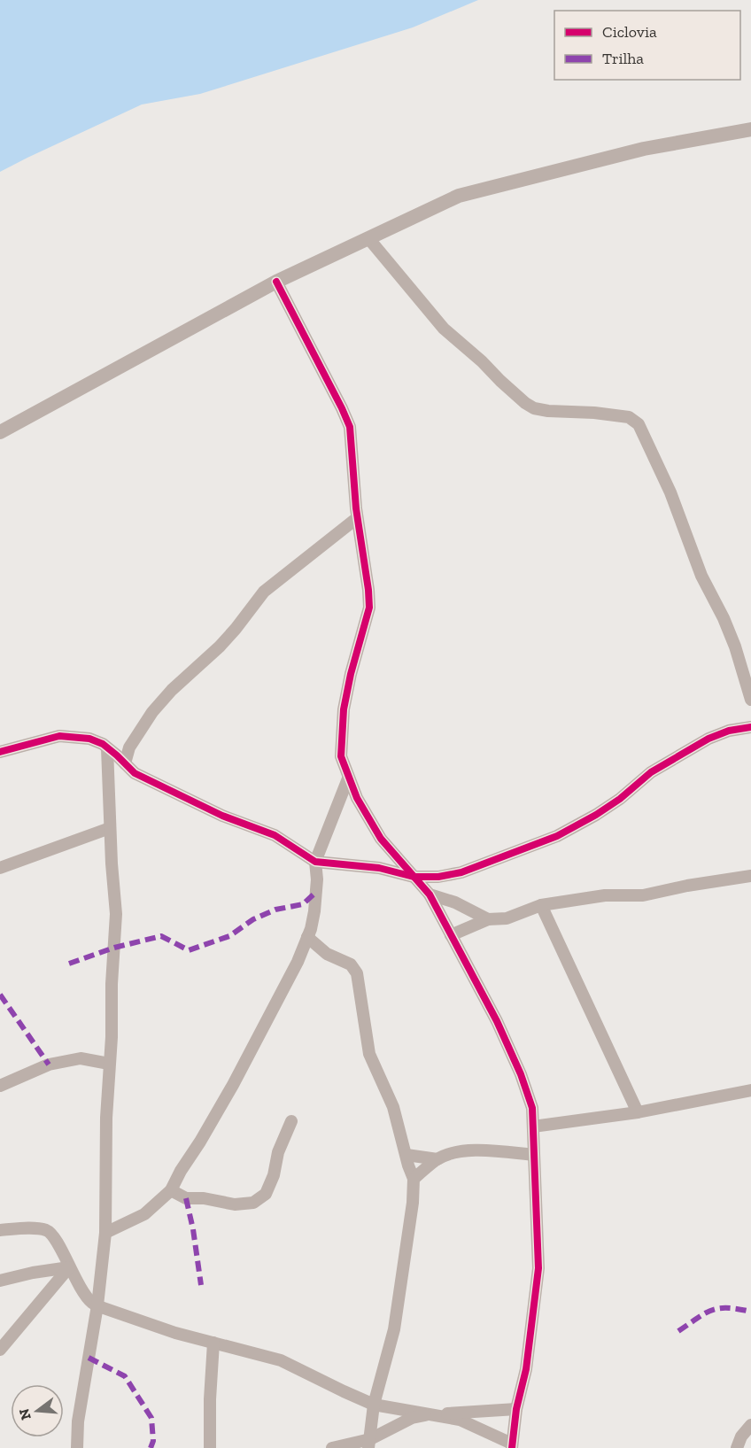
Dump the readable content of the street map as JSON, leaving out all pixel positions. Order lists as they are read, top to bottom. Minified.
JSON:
{"legend":["Ciclovia","Trilha"],"north":"left"}
